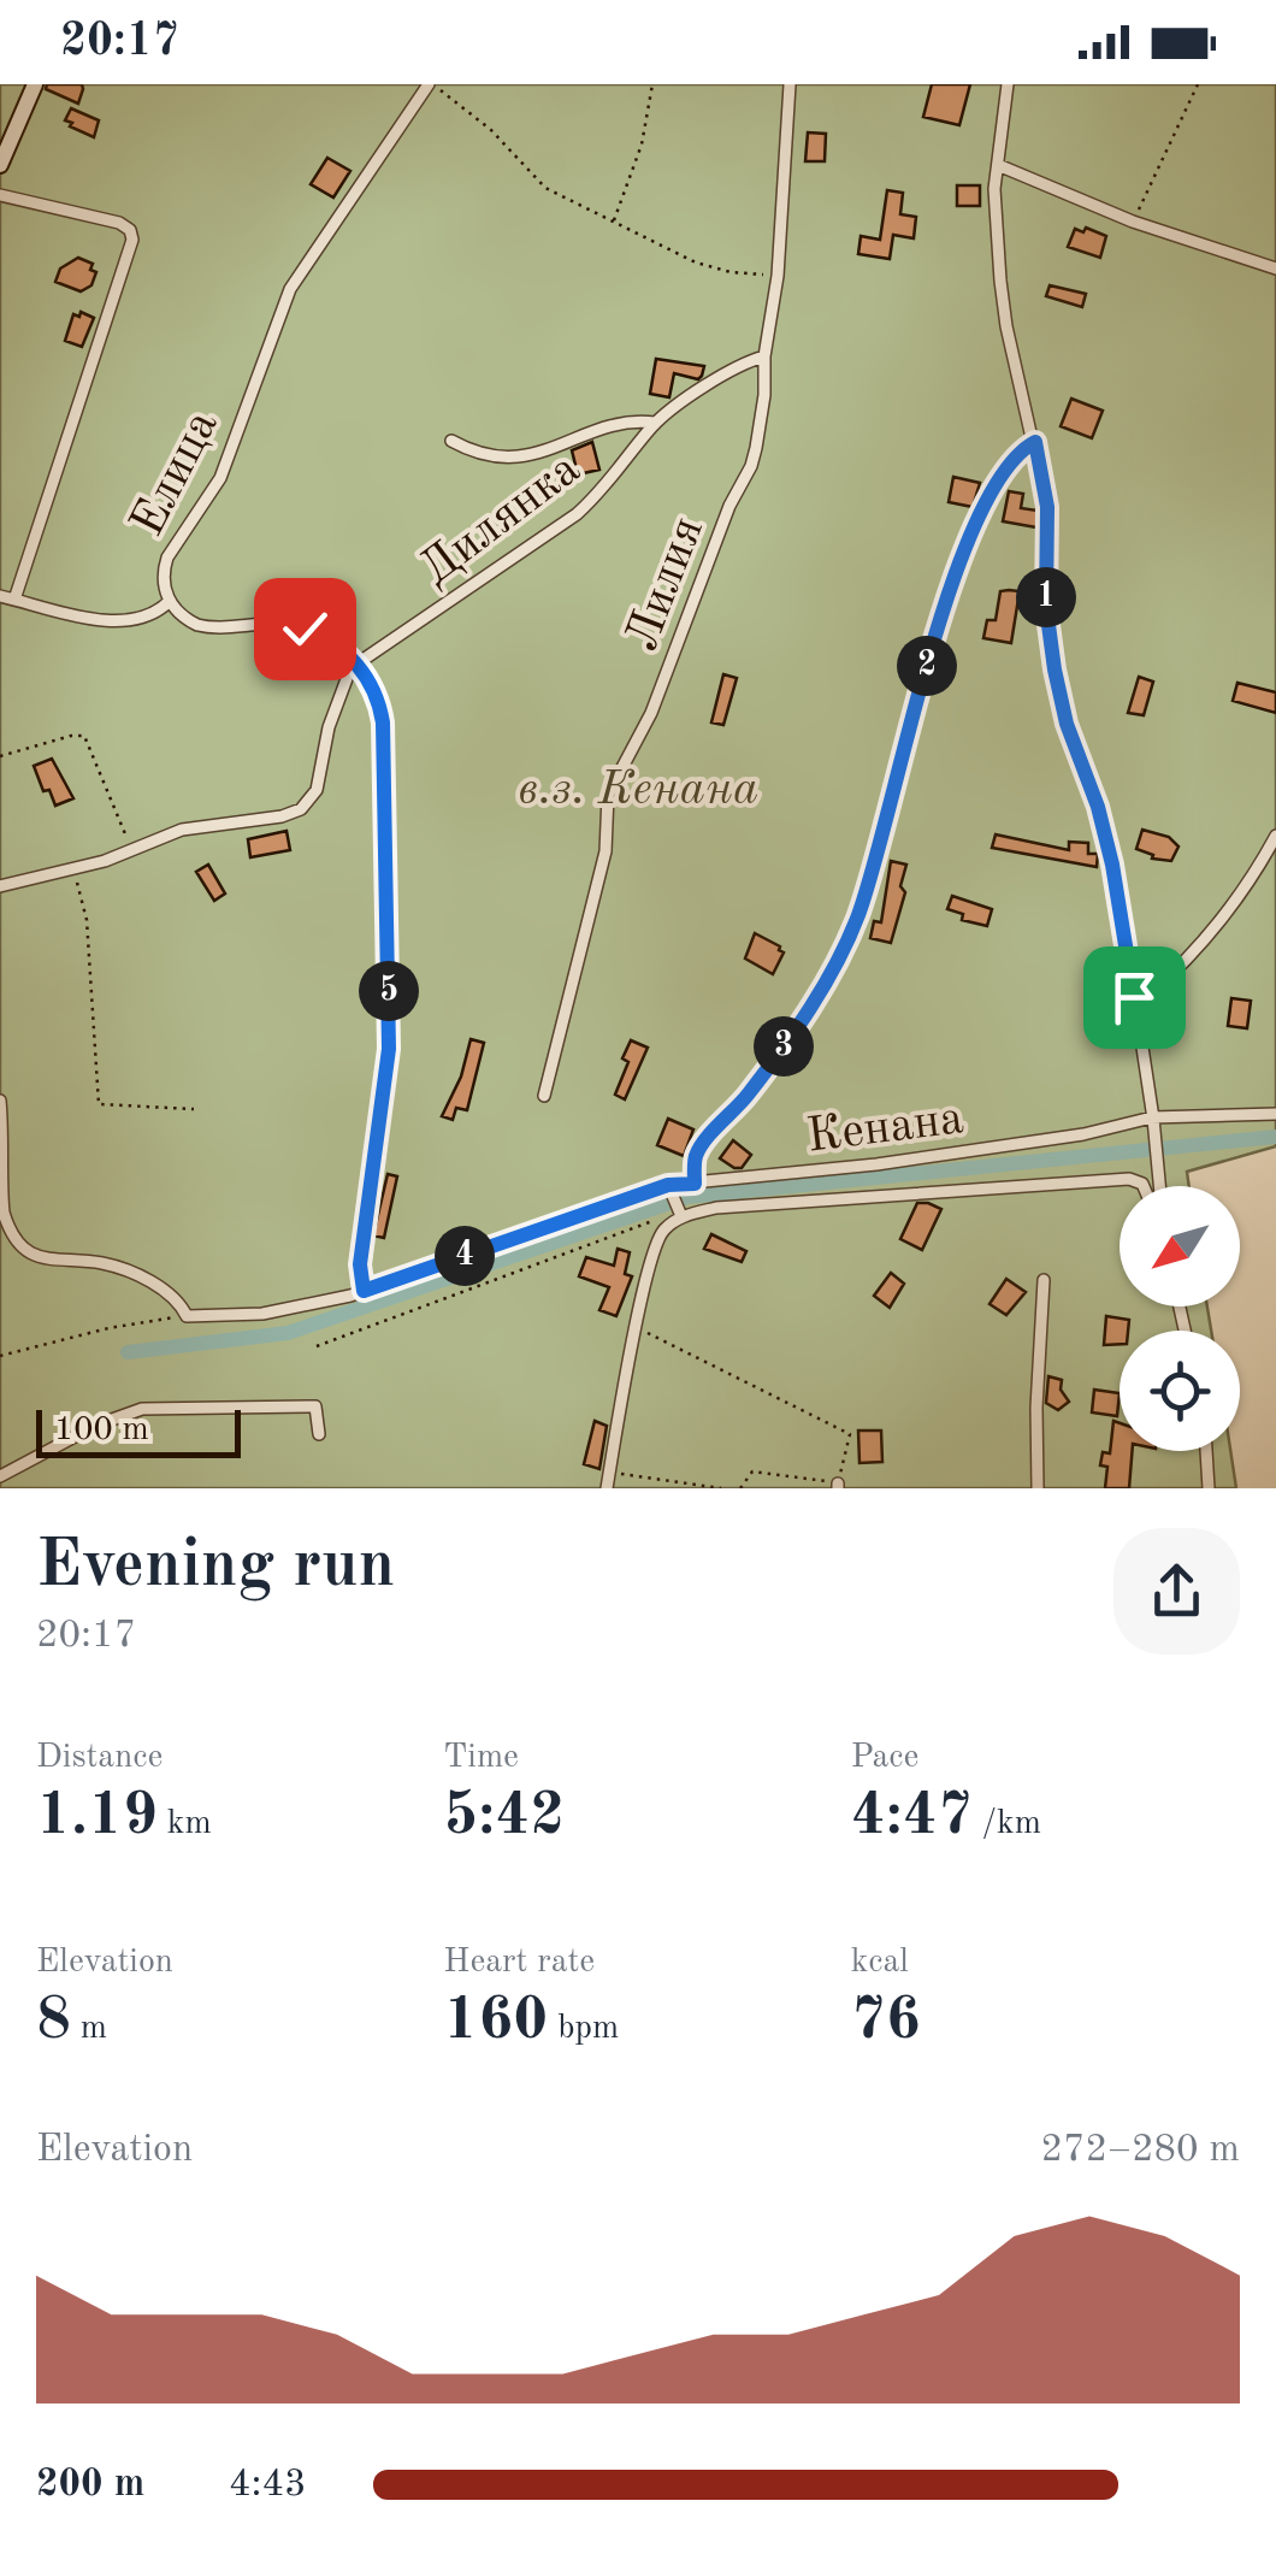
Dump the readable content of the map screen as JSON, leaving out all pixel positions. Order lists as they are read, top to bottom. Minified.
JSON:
{"streets":{"street":["Елица","Дилянка","Лилия","Кенана"]},"crossings":[["Елица","Дилянка"],["Дилянка","Лилия"]],"parks":["в.з. Кенана"],"scale_bar":"100 m","north":"bottom left","page":{"status":"20:17","pins":["1","2","5","3","4"],"scale":"100 m","heading":["Evening run","20:17"],"stats":[["Distance","1.19 km"],["Time","5:42"],["Pace","4:47 /km"],["Elevation","8 m"],["Heart rate","160 bpm"],["kcal","76"]],"chart":["Elevation","272–280 m"],"list":[{"name":"200 m","note":"4:43"}]}}
